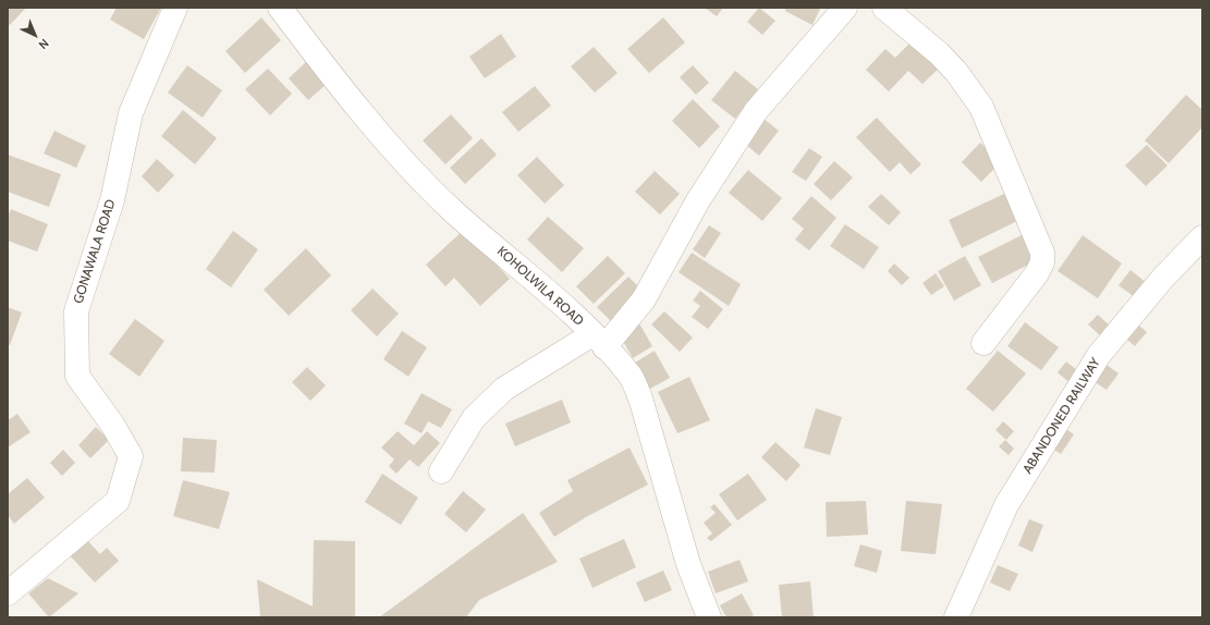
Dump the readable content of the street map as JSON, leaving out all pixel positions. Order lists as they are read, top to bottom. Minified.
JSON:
{"streets":{"street":["GONAWALA ROAD","KOHOLWILA ROAD","ABANDONED RAILWAY"]},"north":"bottom right"}
